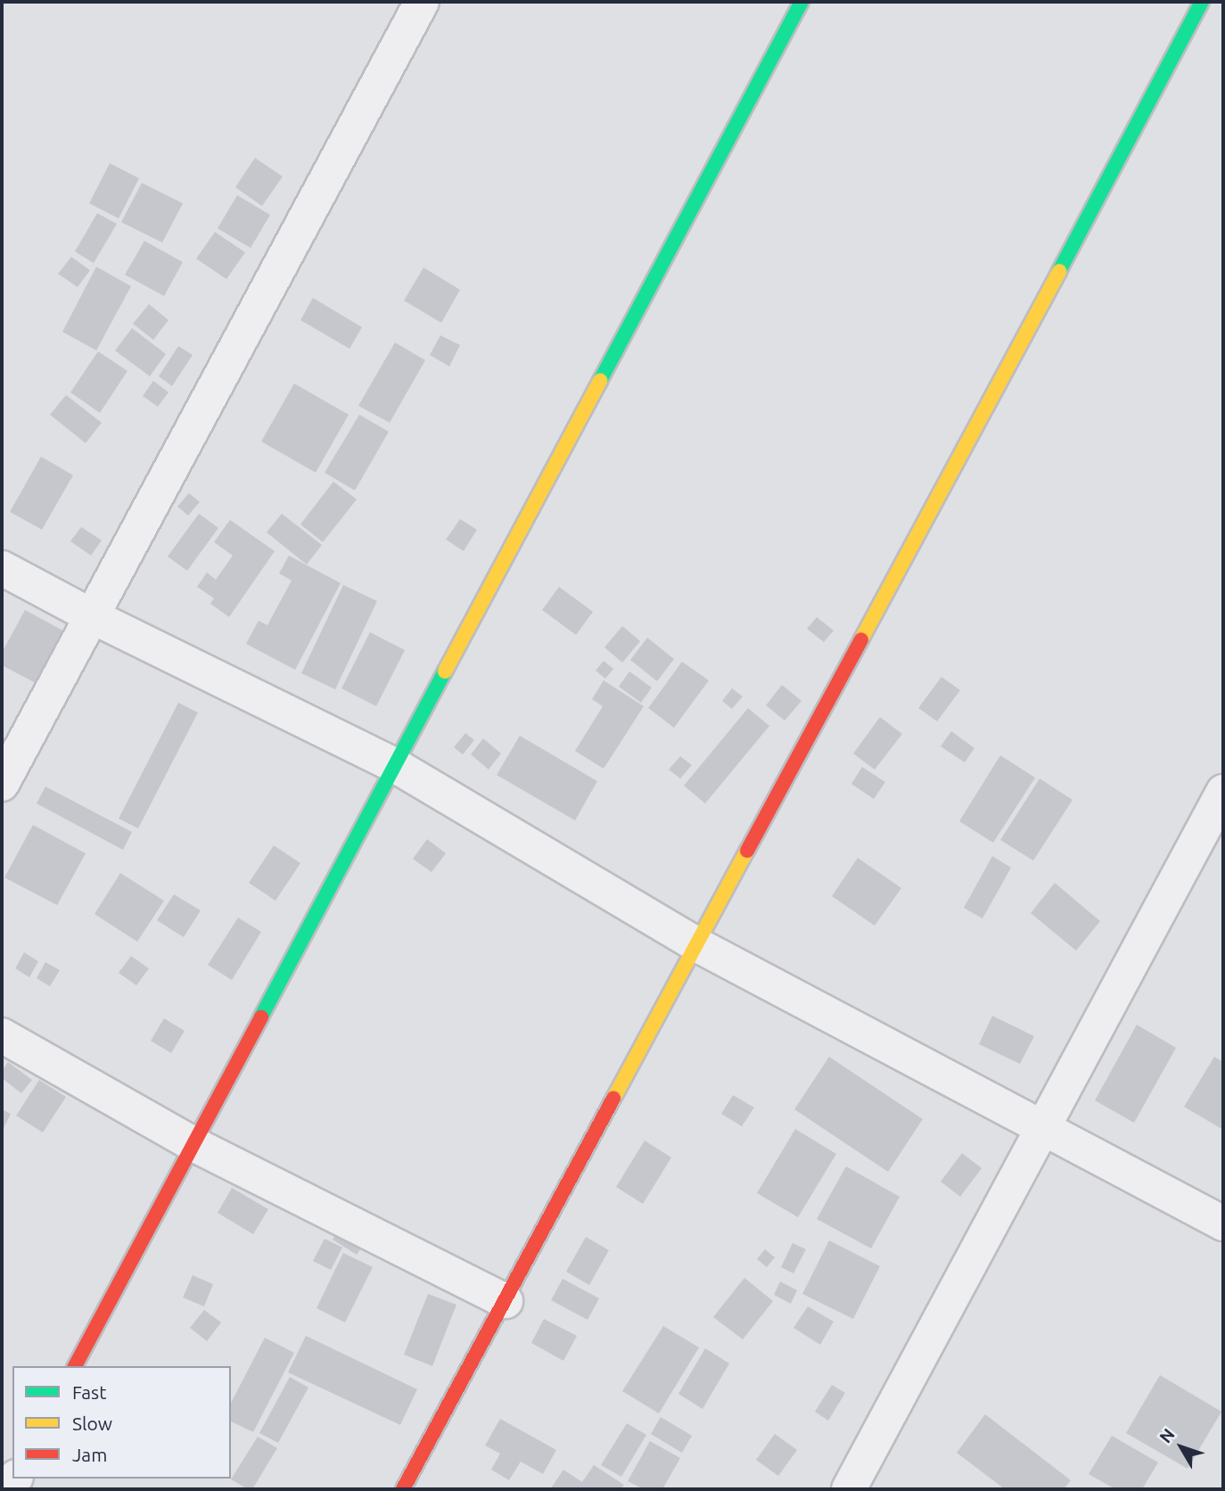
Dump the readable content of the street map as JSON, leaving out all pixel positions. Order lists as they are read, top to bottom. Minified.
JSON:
{"legend":["Fast","Slow","Jam"],"north":"top left"}
